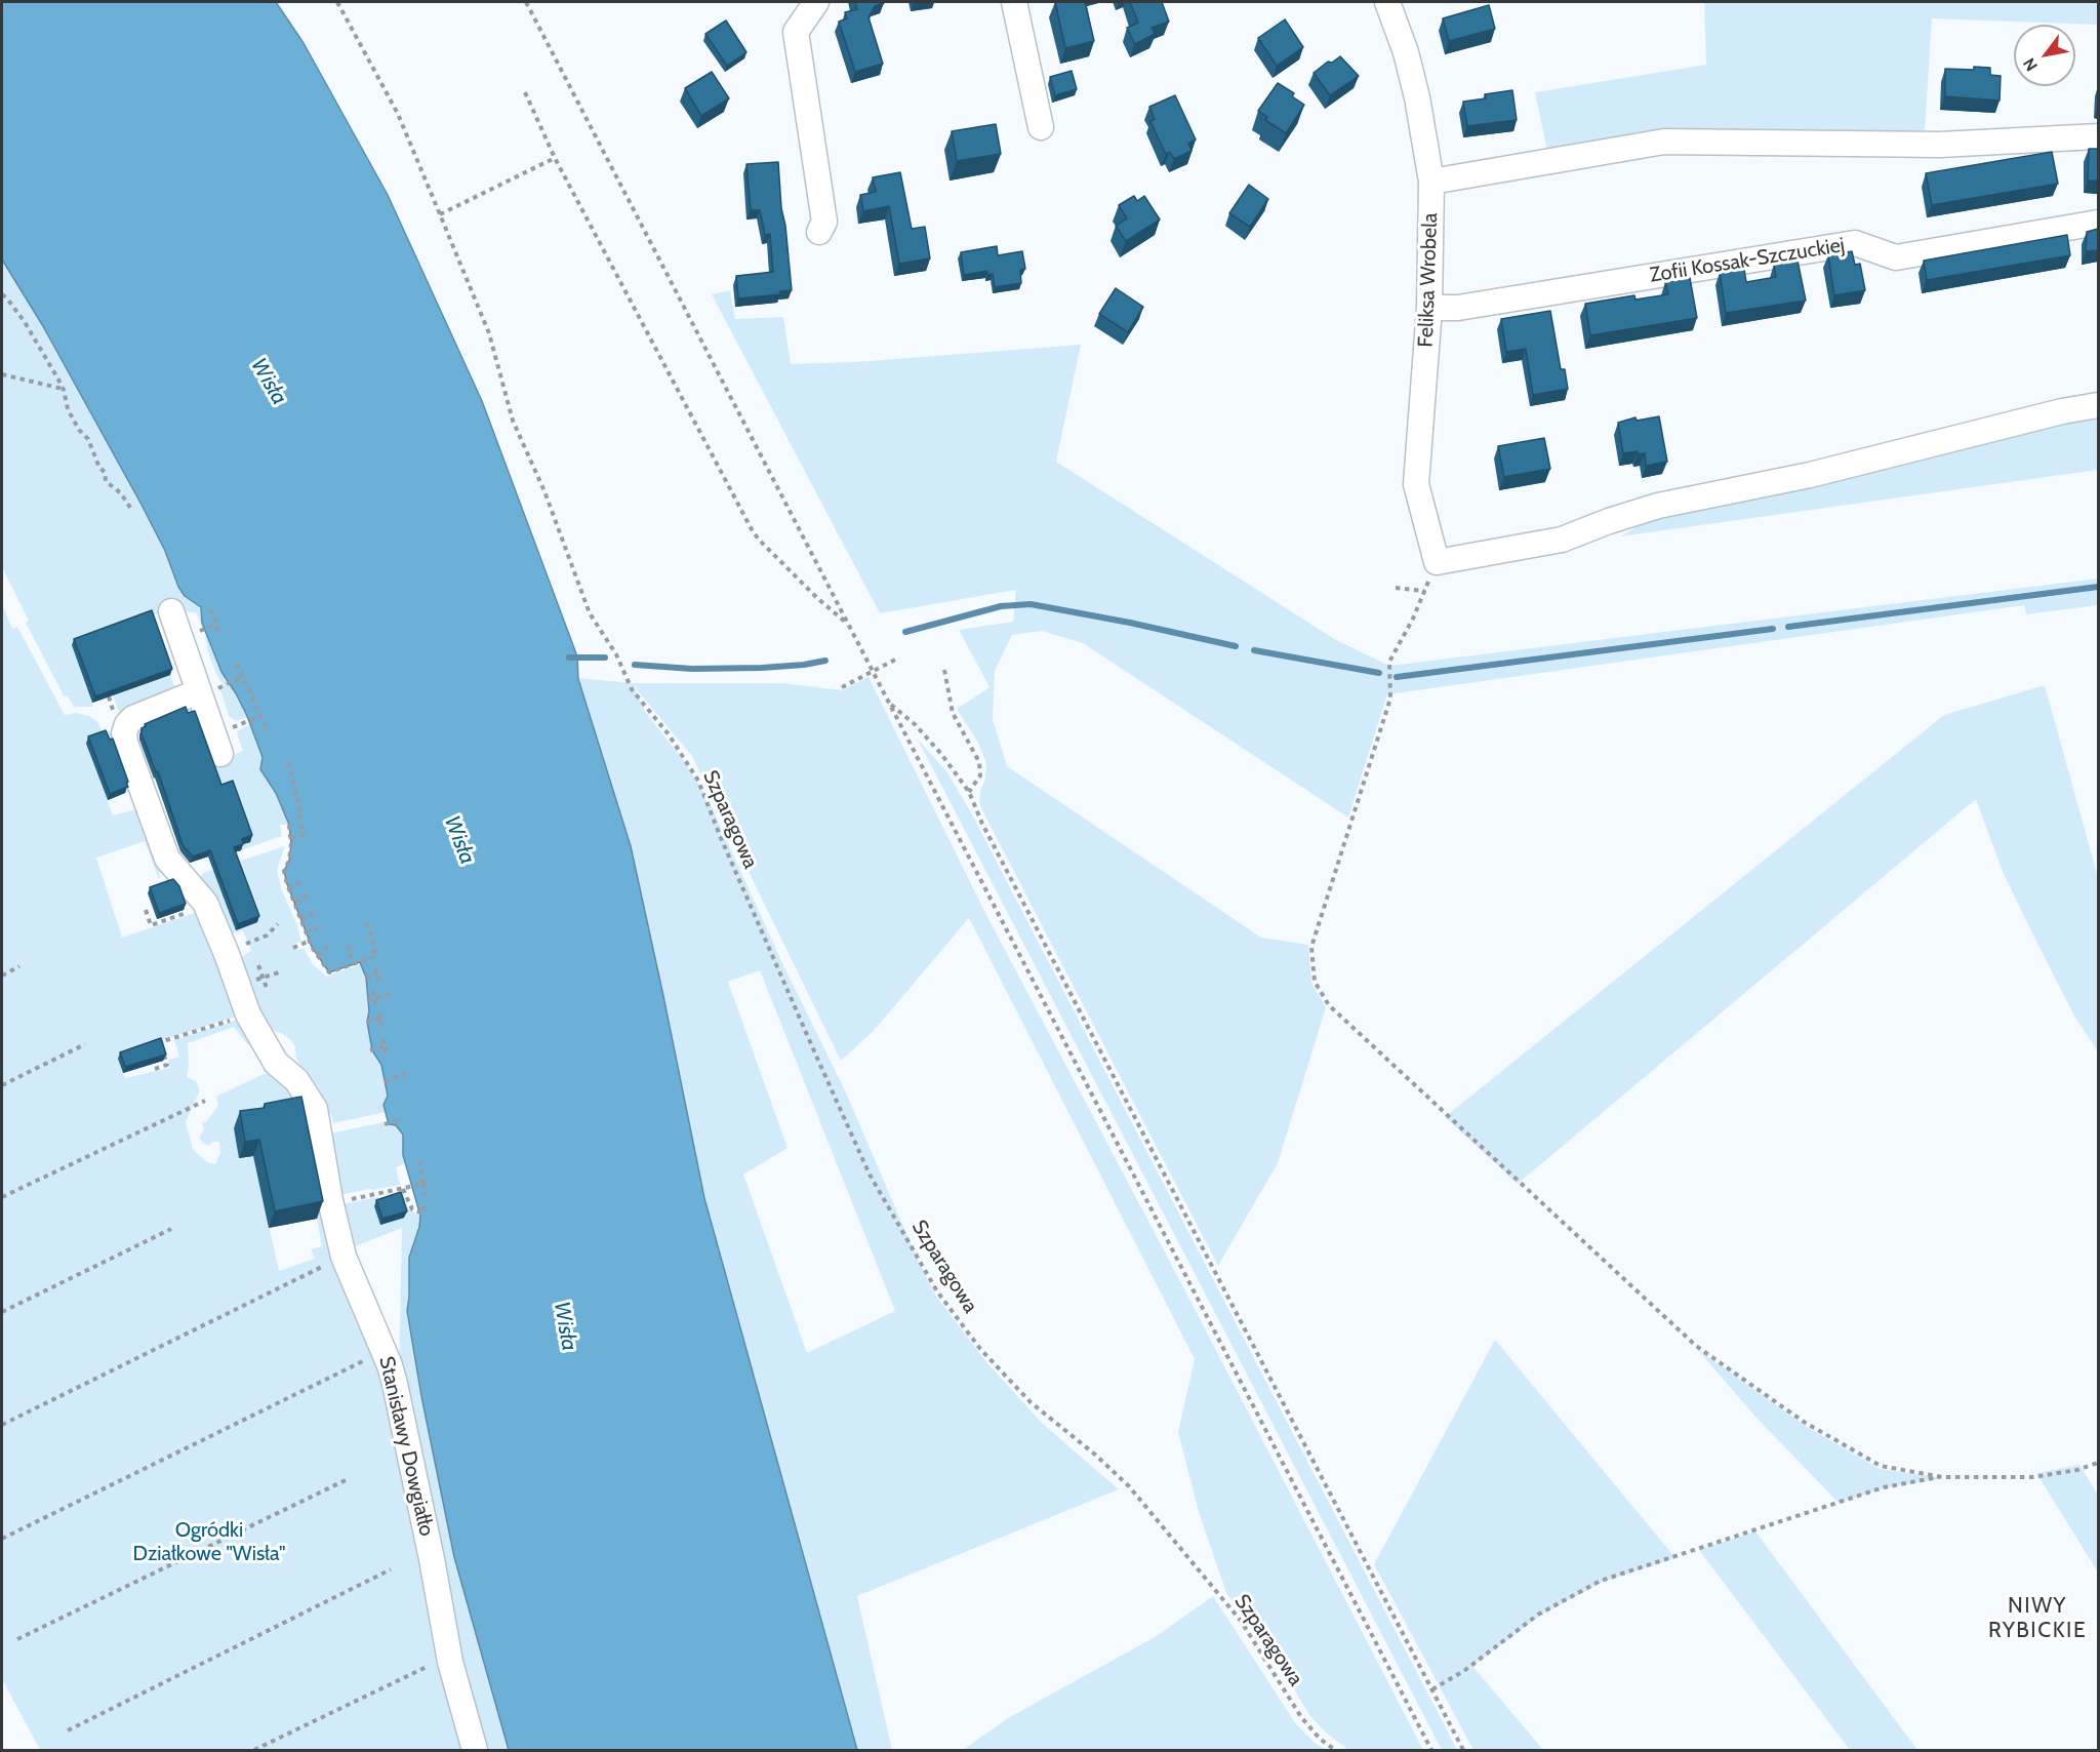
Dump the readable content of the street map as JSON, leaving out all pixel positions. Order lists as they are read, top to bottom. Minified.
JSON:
{"streets":{"street":["Zofii Kossak-Szczuckiej","Feliksa Wrobela","Stanisławy Dowgiałło"],"path":["Szparagowa"]},"crossings":[["Zofii Kossak-Szczuckiej","Feliksa Wrobela"]],"districts":["NIWY RYBICKIE"],"water":["Wisła"],"parks":["Ogródki Działkowe \"Wisła\""],"north":"bottom left"}
